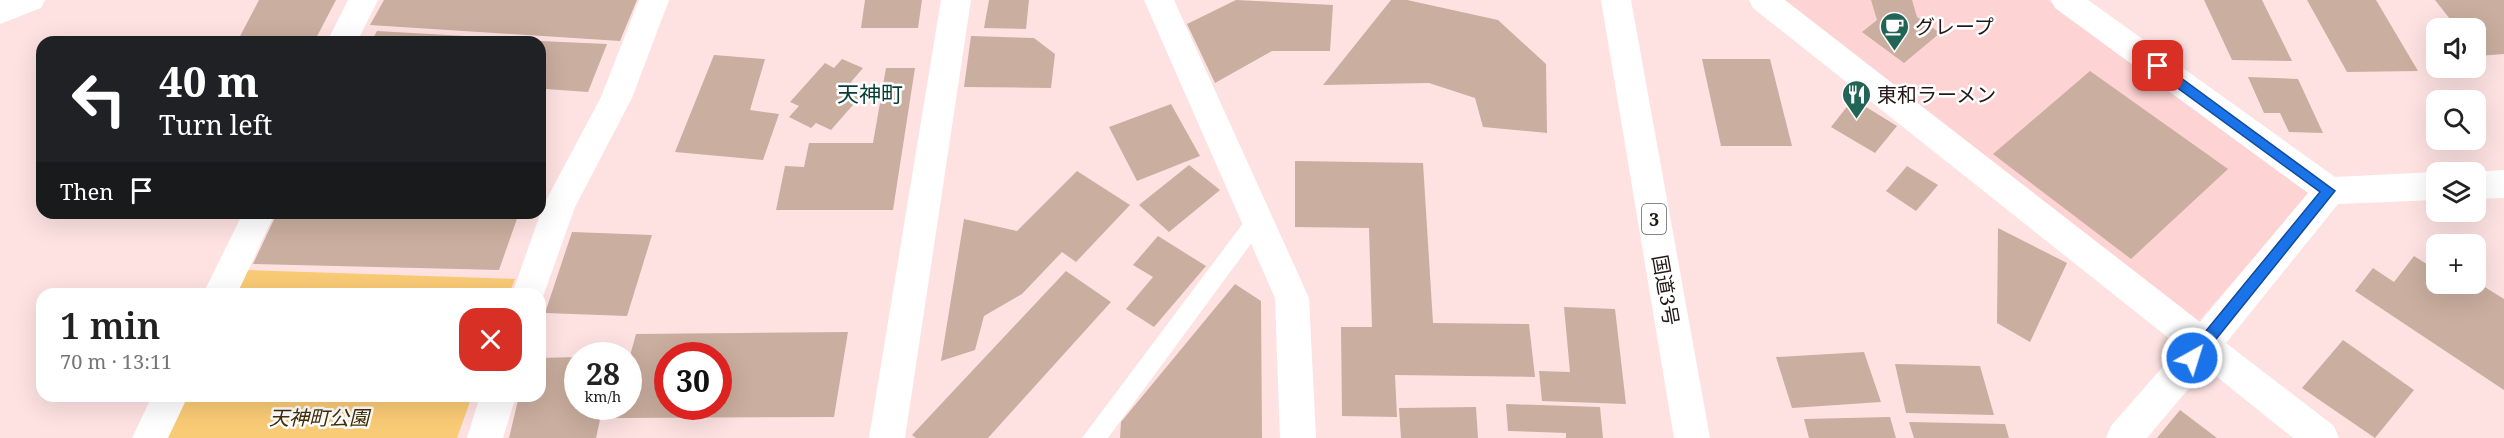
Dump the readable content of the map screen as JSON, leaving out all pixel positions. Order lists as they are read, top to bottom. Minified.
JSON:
{"streets":{"main road":["3","国道3号"]},"districts":["天神町"],"parks":["天神町公園"],"places":{"cafe":["グレープ"],"restaurant":["東和ラーメン"]},"page":{"map_buttons":"+","turn":["40 m","Turn left"],"then":"Then","heading":["1 min","70 m · 13:11"],"speed":"28 km/h","limit":"30"}}
